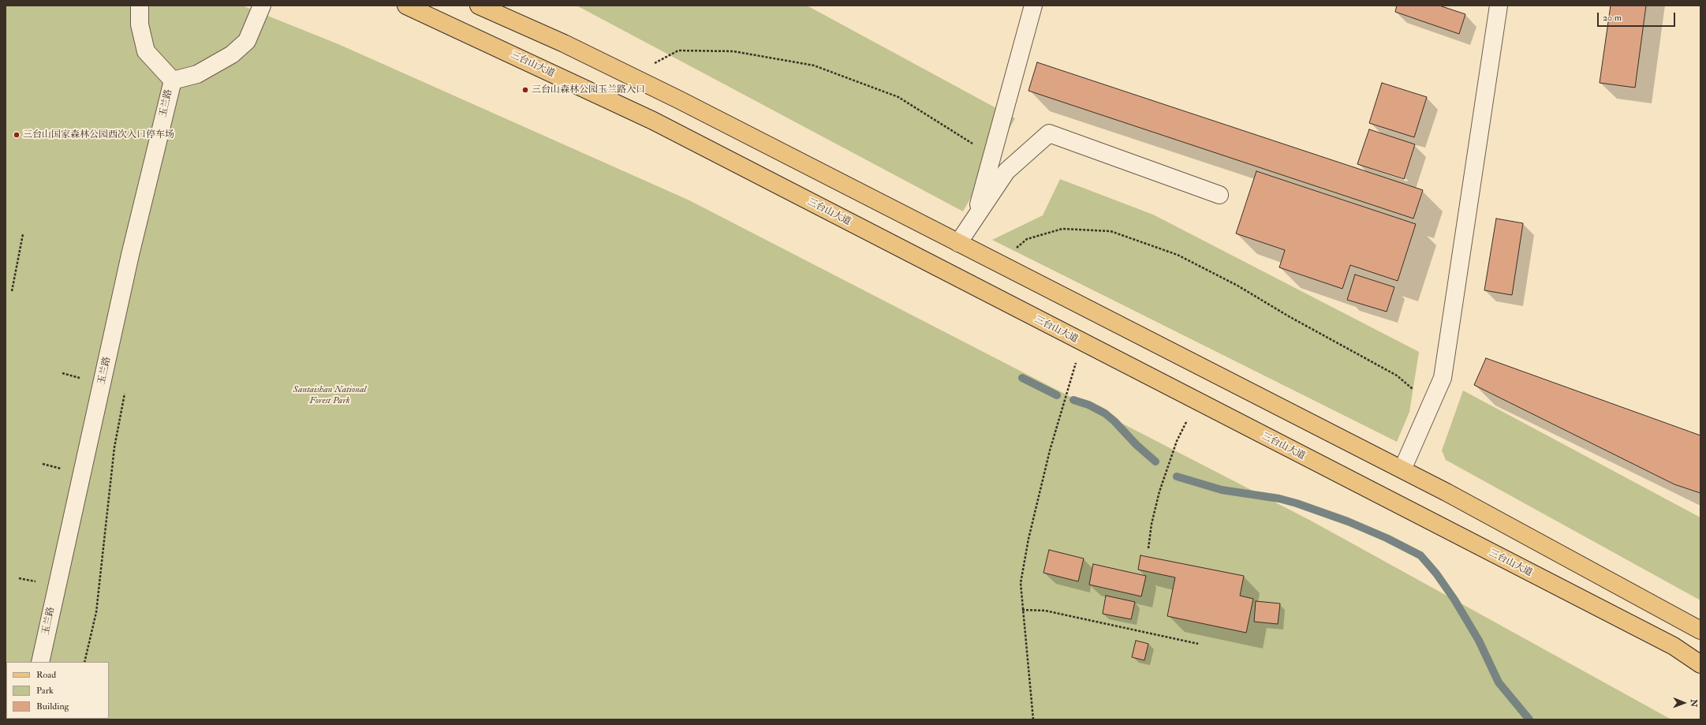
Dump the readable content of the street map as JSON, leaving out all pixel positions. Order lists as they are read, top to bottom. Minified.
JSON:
{"streets":{"main road":["三台山大道"],"street":["玉兰路"]},"parks":["Santaishan National Forest Park"],"places":["三台山森林公园玉兰路入口","三台山国家森林公园西次入口停车场"],"legend":["Road","Park","Building"],"scale_bar":"20 m","north":"right"}
